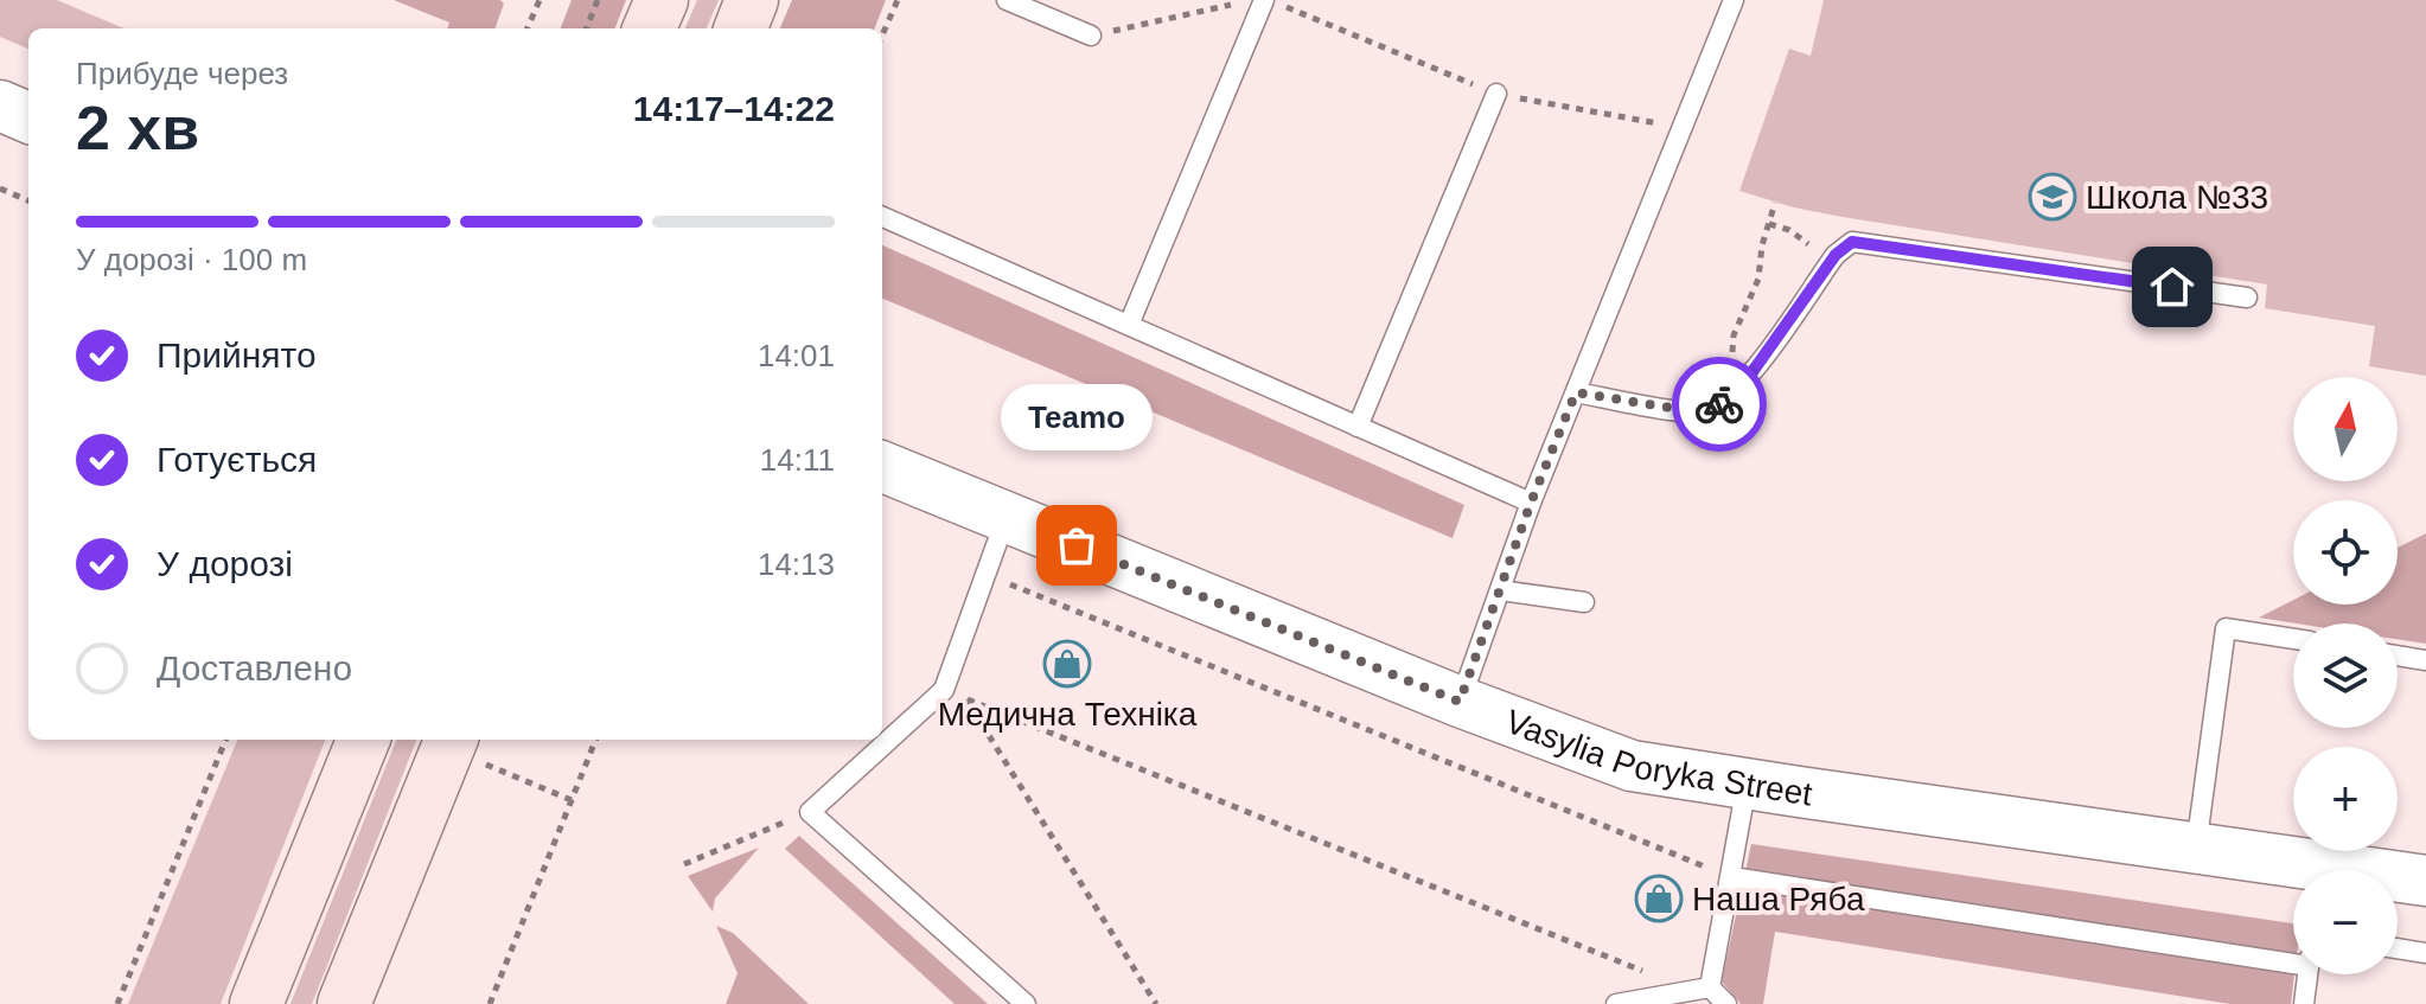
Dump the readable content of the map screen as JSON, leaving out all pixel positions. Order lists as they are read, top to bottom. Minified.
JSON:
{"streets":{"street":["Vasylia Poryka Street"]},"places":{"school or university":["Школа №33"],"other":["Teamo"],"shop":["Медична Техніка","Наша Ряба"]},"north":"top","page":{"heading":["2 хв","Прибуде через","14:17–14:22"],"bar":"У дорозі · 100 m","list":[["Прийнято","14:01"],["Готується","14:11"],["У дорозі","14:13"],"Доставлено"],"map_buttons":["+","−"],"bubble":"Teamo"}}
